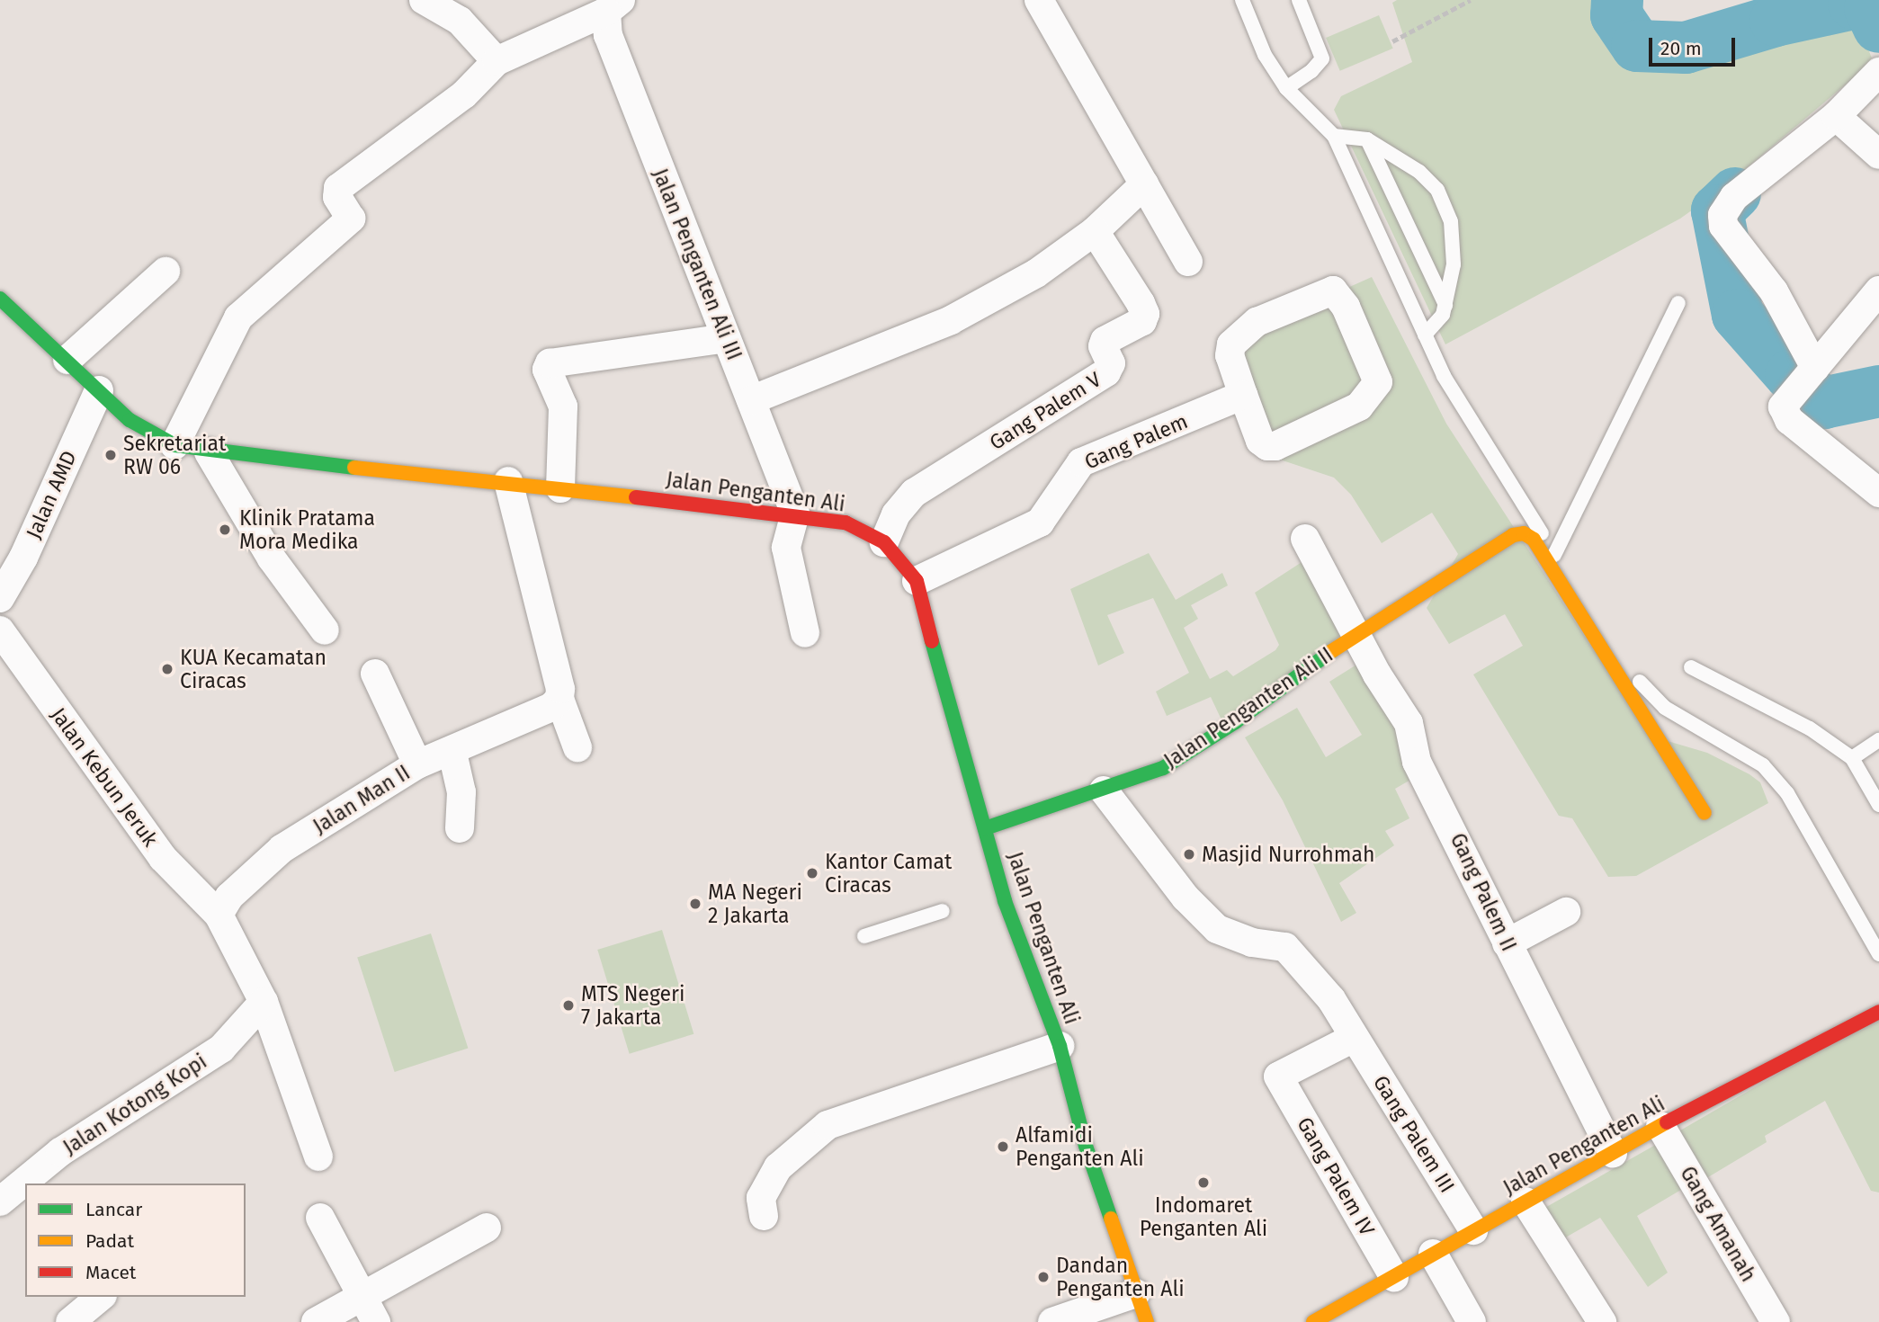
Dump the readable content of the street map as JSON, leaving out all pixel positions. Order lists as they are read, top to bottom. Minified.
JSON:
{"streets":{"street":["Jalan Penganten Ali III","Gang Palem V","Gang Palem","Jalan Penganten Ali","Jalan AMD","Jalan Penganten Ali II","Jalan Kebun Jeruk","Jalan Man II","Gang Palem II","Jalan Kotong Kopi","Gang Palem III","Gang Palem IV","Gang Amanah"]},"crossings":[["Jalan Penganten Ali III","Jalan Penganten Ali"],["Gang Palem V","Jalan Penganten Ali"],["Gang Palem","Jalan Penganten Ali"],["Jalan Penganten Ali","Jalan AMD"],["Jalan Penganten Ali","Jalan Penganten Ali II"],["Jalan Penganten Ali","Gang Palem II"],["Jalan Penganten Ali","Gang Palem III"],["Jalan Penganten Ali","Gang Palem IV"],["Jalan Penganten Ali","Gang Amanah"],["Jalan Penganten Ali II","Gang Palem II"],["Jalan Kebun Jeruk","Jalan Man II"],["Gang Palem III","Gang Palem IV"]],"places":["Sekretariat RW 06","Klinik Pratama Mora Medika","KUA Kecamatan Ciracas","Masjid Nurrohmah","Kantor Camat Ciracas","MA Negeri 2 Jakarta","MTS Negeri 7 Jakarta","Alfamidi Penganten Ali","Indomaret Penganten Ali","Dandan Penganten Ali"],"legend":["Lancar","Padat","Macet"],"scale_bar":"20 m"}
